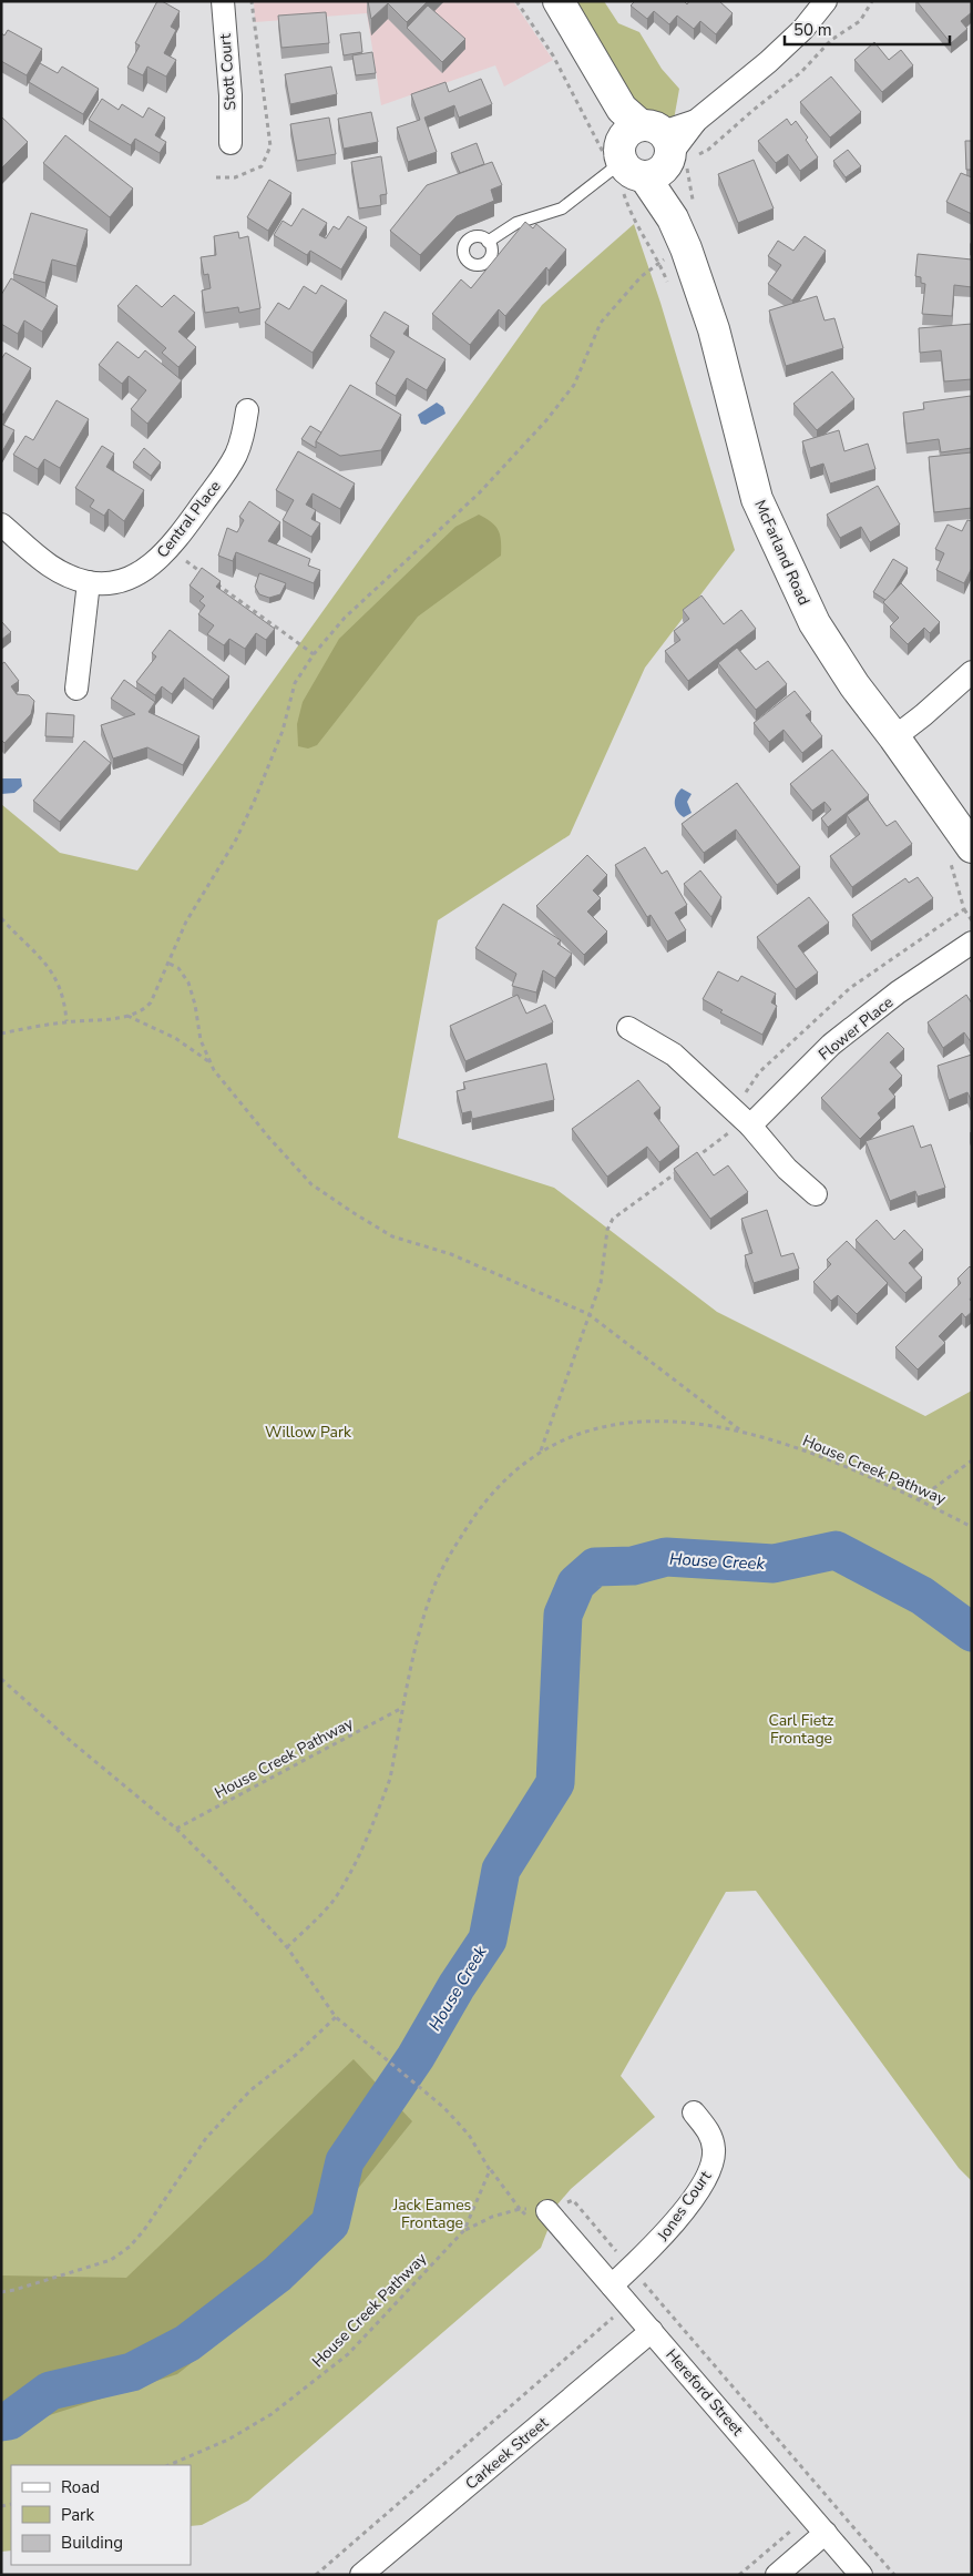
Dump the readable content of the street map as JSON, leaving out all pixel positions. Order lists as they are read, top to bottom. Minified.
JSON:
{"streets":{"street":["Stott Court","Central Place","McFarland Road","Flower Place","Jones Court","Hereford Street","Carkeek Street"],"path":["House Creek Pathway"]},"crossings":[["Jones Court","Hereford Street"],["Hereford Street","Carkeek Street"]],"water":["House Creek"],"parks":["Willow Park","Carl Fietz Frontage","Jack Eames Frontage"],"legend":["Road","Park","Building"],"scale_bar":"50 m"}
